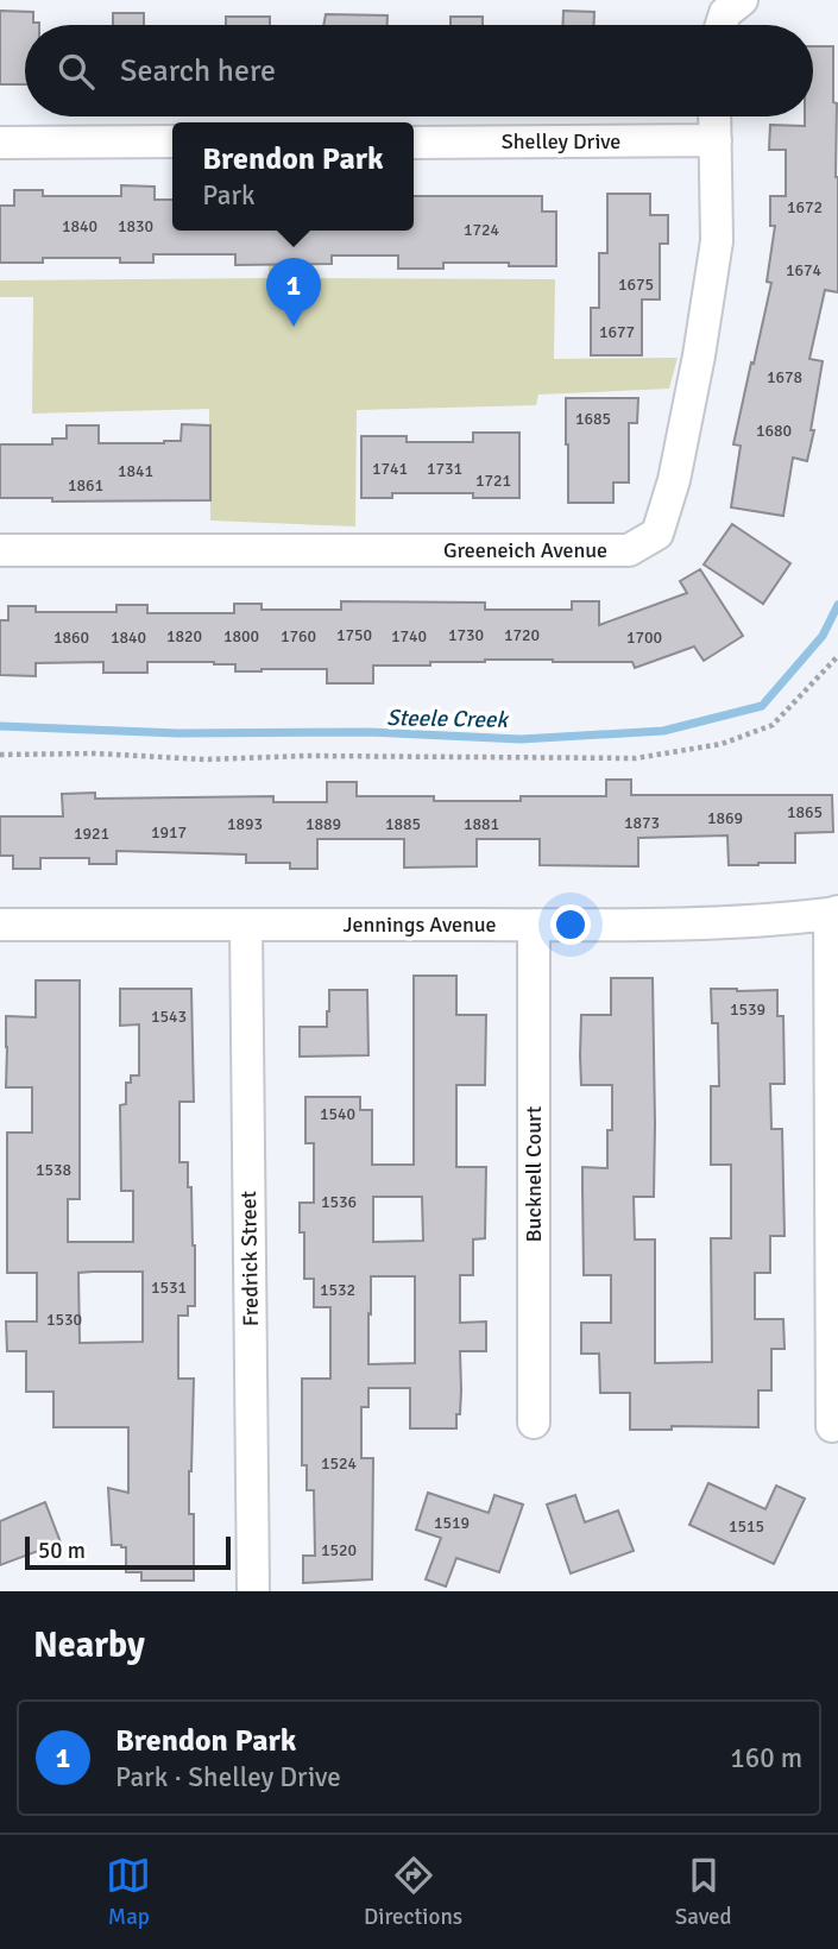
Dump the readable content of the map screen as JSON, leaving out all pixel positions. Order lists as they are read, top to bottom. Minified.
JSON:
{"streets":{"street":["Shelley Drive","Greeneich Avenue","Jennings Avenue","Bucknell Court","Fredrick Street"]},"crossings":[["Shelley Drive","Greeneich Avenue"],["Jennings Avenue","Bucknell Court"],["Jennings Avenue","Fredrick Street"]],"water":["Steele Creek"],"house_numbers":["1672","1840","1830","1724","1674","1675","1677","1678","1685","1680","1741","1731","1841","1721","1861","1750","1730","1720","1820","1800","1760","1740","1860","1840","1700","1865","1869","1873","1893","1889","1885","1881","1917","1921","1539","1543","1540","1538","1536","1531","1532","1530","1524","1519","1515","1520"],"scale_bar":"50 m","page":{"search":"Search here","popup":["Brendon Park","Park"],"pins":"1","scale":"50 m","heading":"Nearby","list":[{"mark":"1","name":"Brendon Park","note":"Park · Shelley Drive","value":"160 m"}],"nav":["Map","Directions","Saved"]}}
